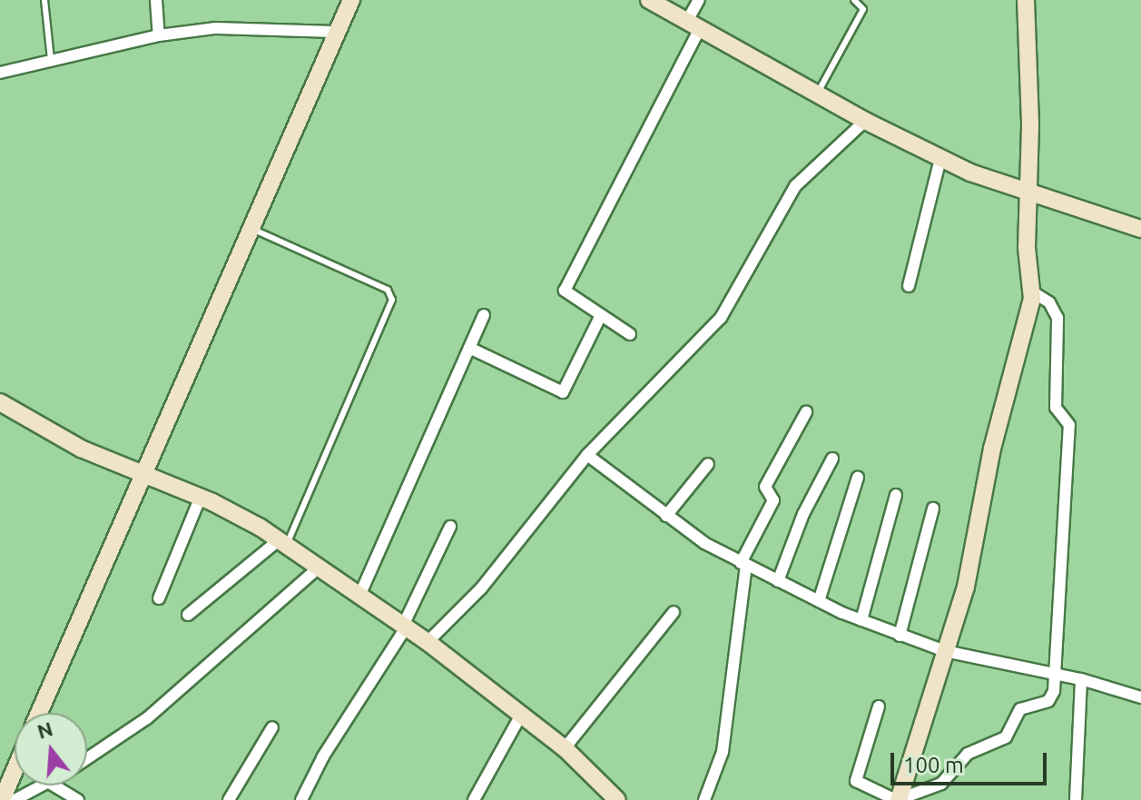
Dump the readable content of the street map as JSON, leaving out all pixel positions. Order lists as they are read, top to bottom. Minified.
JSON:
{"scale_bar":"100 m","north":"top"}
